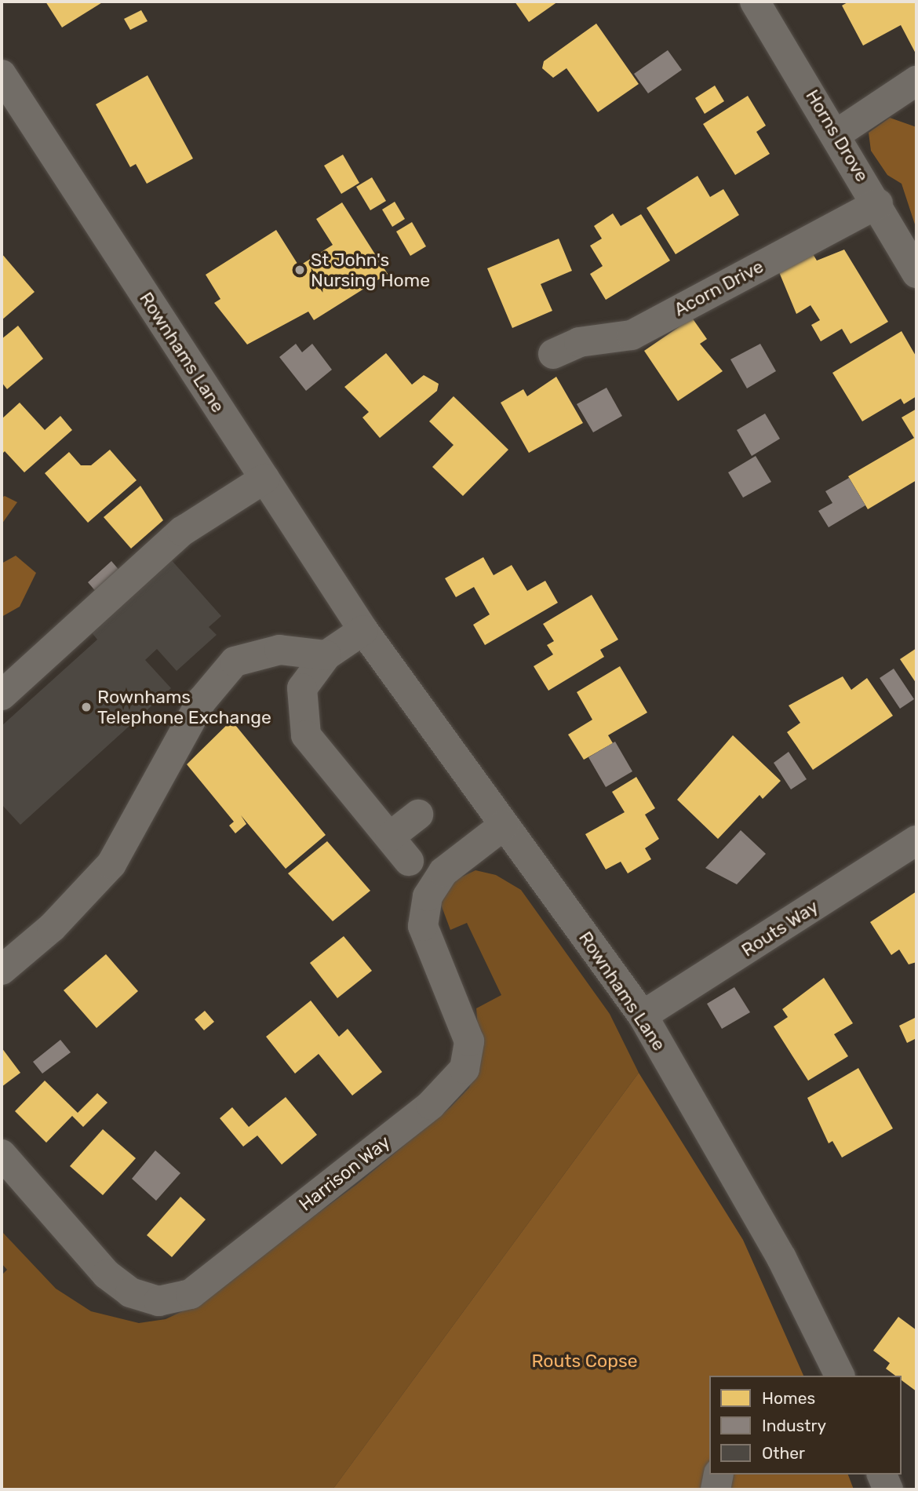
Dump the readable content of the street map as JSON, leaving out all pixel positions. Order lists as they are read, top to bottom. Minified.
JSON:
{"streets":{"street":["Horns Drove","Acorn Drive","Rownhams Lane","Routs Way","Harrison Way"]},"crossings":[["Horns Drove","Acorn Drive"],["Rownhams Lane","Routs Way"],["Rownhams Lane","Harrison Way"]],"parks":["Routs Copse"],"places":["St John's Nursing Home","Rownhams Telephone Exchange"],"legend":["Homes","Industry","Other"]}
